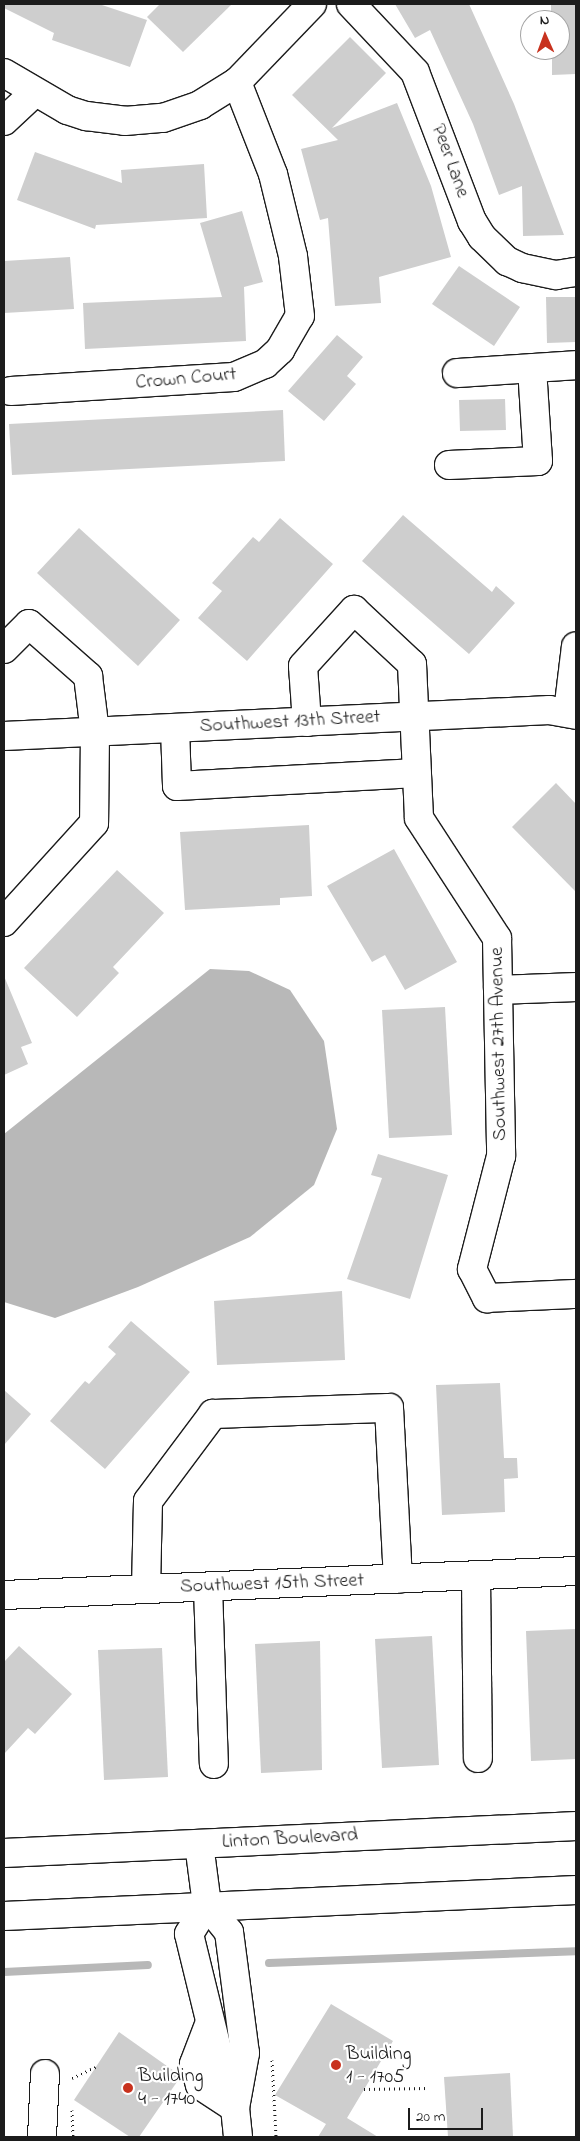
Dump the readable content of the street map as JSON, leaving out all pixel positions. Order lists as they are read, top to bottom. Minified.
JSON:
{"streets":{"street":["Peer Lane","Crown Court","Southwest 13th Street","Southwest 27th Avenue","Southwest 15th Street","Linton Boulevard"]},"crossings":[["Southwest 13th Street","Southwest 27th Avenue"]],"places":["Building 1 - 1705","Building 4 - 1740"],"scale_bar":"20 m","north":"top"}
